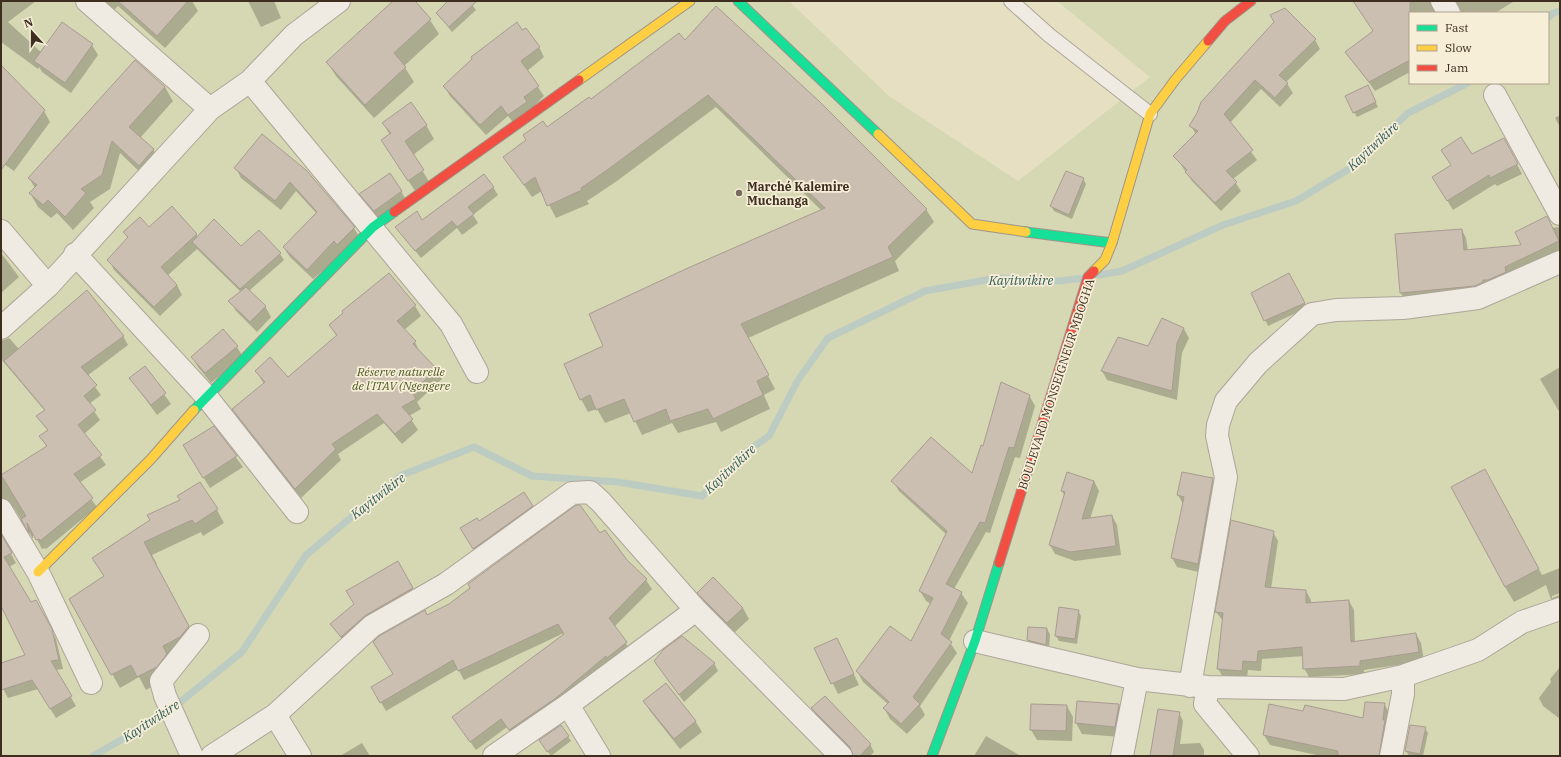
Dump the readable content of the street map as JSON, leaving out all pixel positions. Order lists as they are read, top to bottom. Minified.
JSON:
{"streets":{"street":["BOULEVARD MONSEIGNEUR MBOGHA"]},"water":["Kayitwikire"],"parks":["Réserve naturelle de l'ITAV (Ngengere"],"places":["Marché Kalemire Muchanga"],"legend":["Fast","Slow","Jam"],"north":"top"}
